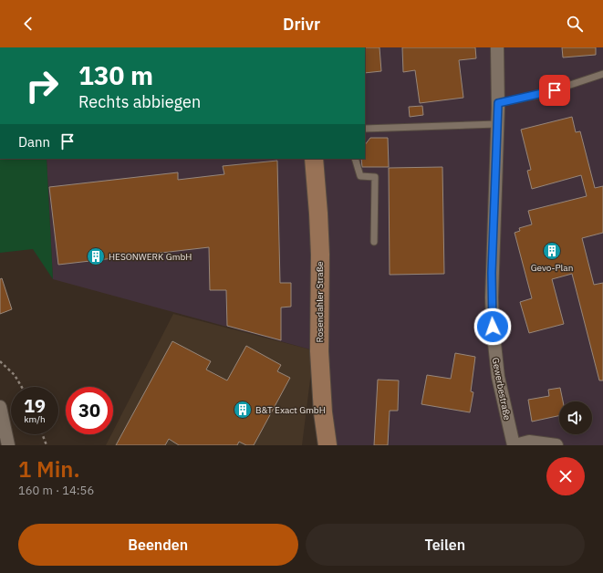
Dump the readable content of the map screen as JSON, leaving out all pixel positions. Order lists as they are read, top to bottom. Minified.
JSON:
{"streets":{"main road":["Rosendahler Straße"],"street":["Gewerbestraße"]},"places":{"building":["Gevo-Plan","HESONWERK GmbH","B&T Exact GmbH"]},"page":{"header":"Drivr","turn":["130 m","Rechts abbiegen"],"then":"Dann","speed":"19 km/h","limit":"30","heading":["1 Min.","160 m · 14:56"],"buttons":["Beenden","Teilen"]}}
